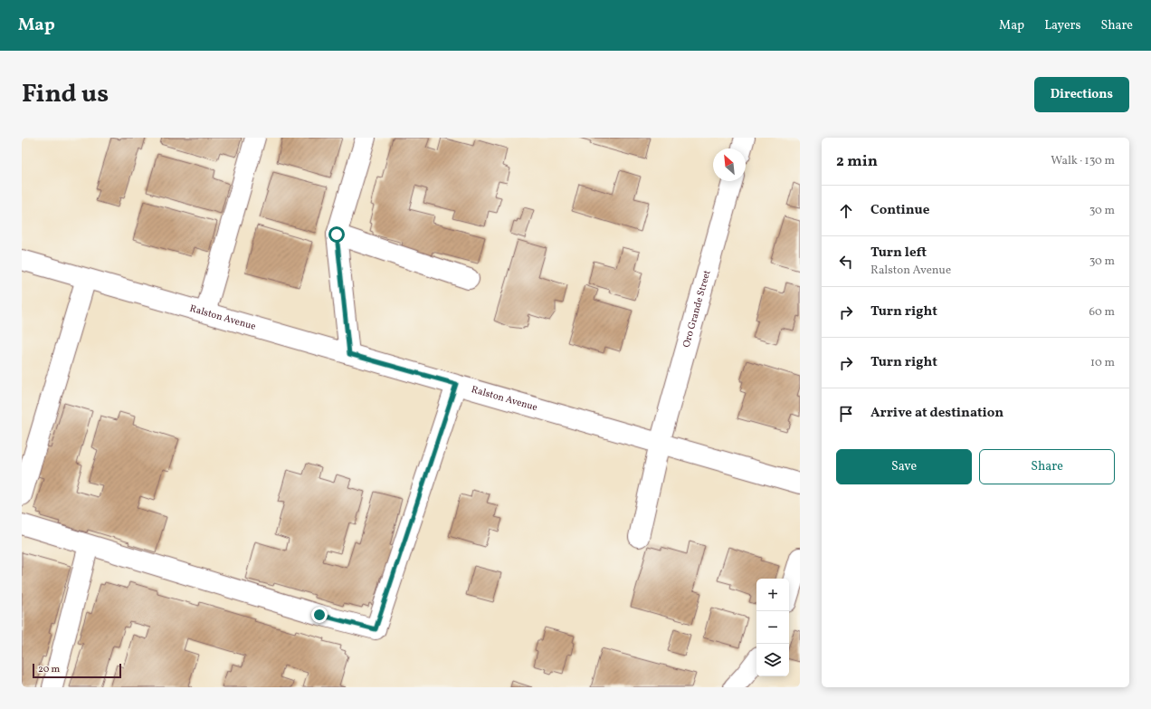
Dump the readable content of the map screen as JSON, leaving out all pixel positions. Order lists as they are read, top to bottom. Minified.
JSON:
{"streets":{"street":["Oro Grande Street","Ralston Avenue"]},"crossings":[["Oro Grande Street","Ralston Avenue"]],"scale_bar":"20 m","north":"top left","page":{"header":"Map","nav":["Map","Layers","Share"],"title":"Find us","buttons":["Directions",["Save","Share"]],"heading":["2 min","Walk · 130 m"],"list":[["Continue","30 m"],["Turn left","Ralston Avenue","30 m"],["Turn right","60 m"],["Turn right","10 m"],"Arrive at destination"],"map_buttons":["+","−"],"scale":"20 m"}}
